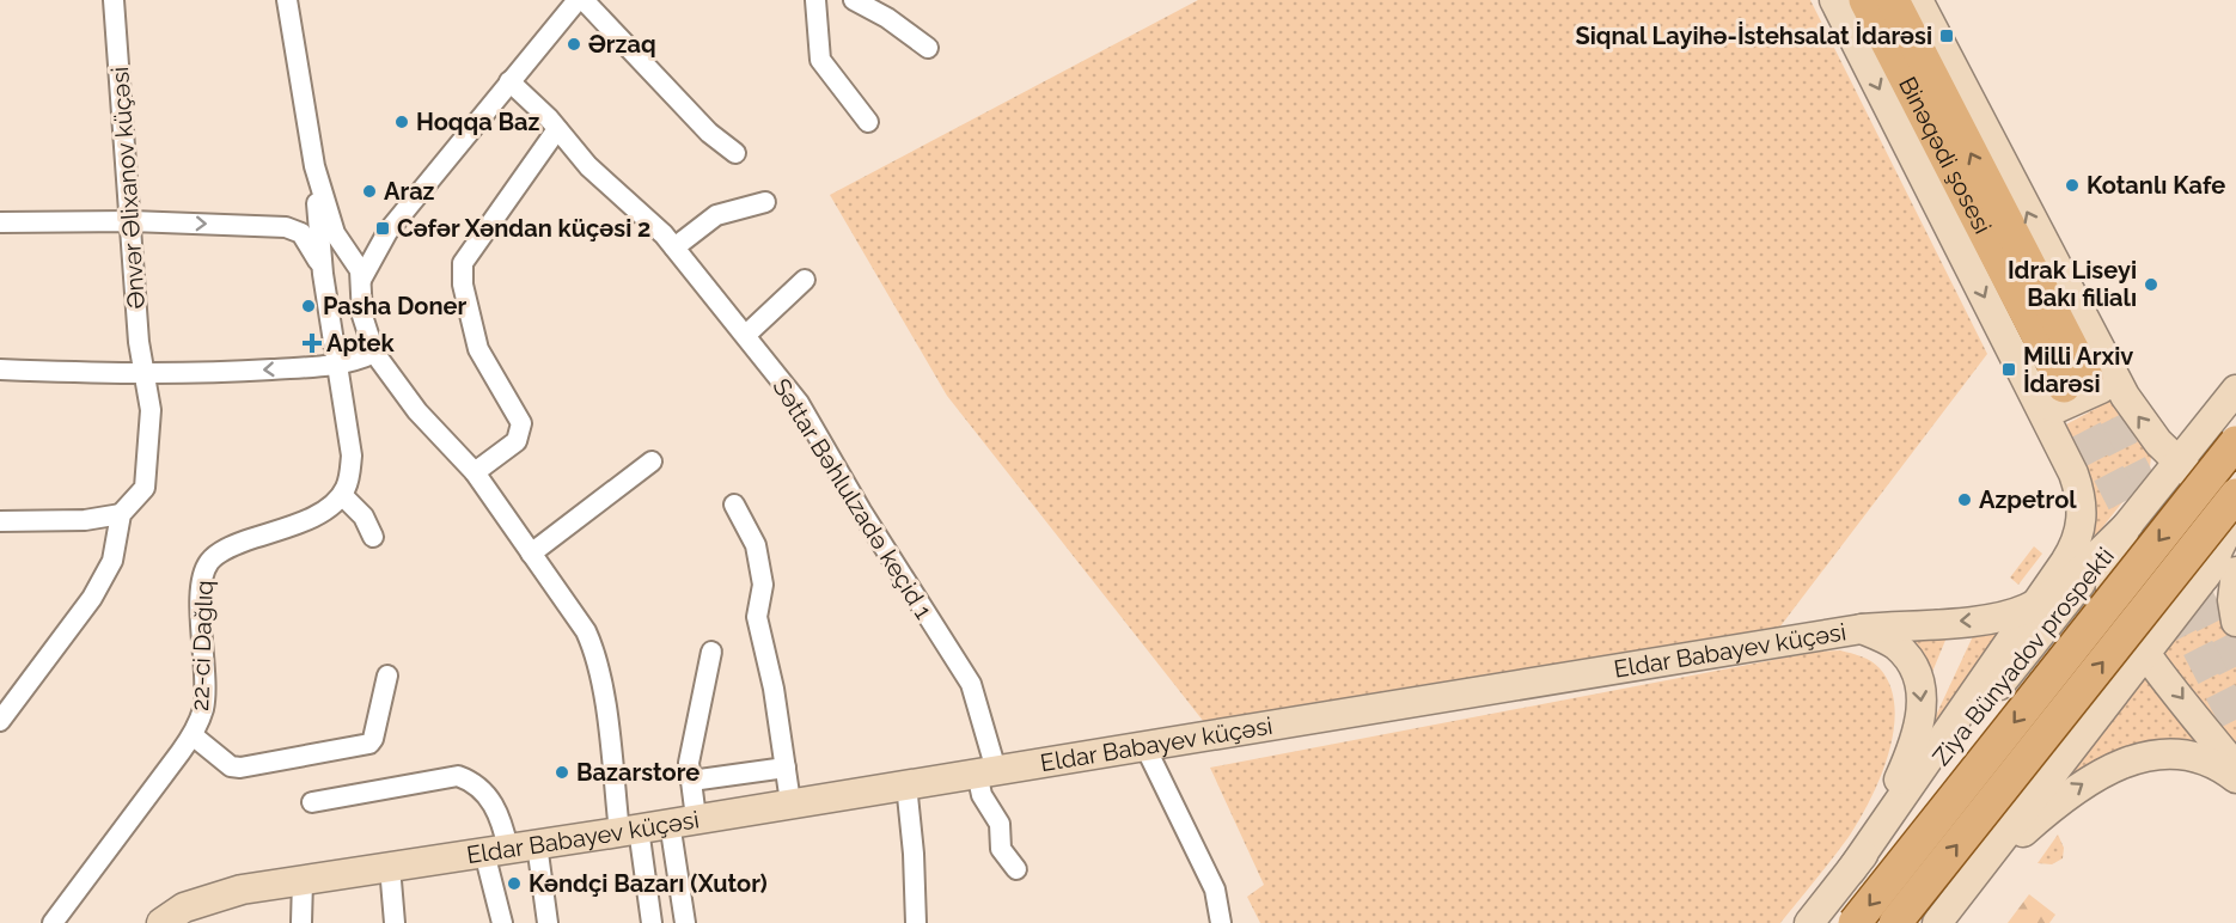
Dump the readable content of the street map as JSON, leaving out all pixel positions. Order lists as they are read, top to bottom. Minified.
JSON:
{"streets":{"main road":["Binəqədi şosesi","Eldar Babayev küçəsi","Ziya Bünyadov prospekti"],"street":["Ənvər Əlixanov küçəsi","Səttar Bəhlulzadə keçid 1","22-ci Dağlıq"]},"crossings":[["Səttar Bəhlulzadə keçid 1","Eldar Babayev küçəsi"],["Eldar Babayev küçəsi","Ziya Bünyadov prospekti"]],"places":{"transit":["Siqnal Layihə-İstehsalat İdarəsi","Cəfər Xəndan küçəsi 2","Milli Arxiv İdarəsi"],"other":["Ərzaq","Hoqqa Baz","Kotanlı Kafe","Araz","Idrak Liseyi Bakı filialı","Pasha Doner","Azpetrol","Bazarstore","Kəndçi Bazarı (Xutor)"],"health":["Aptek"]}}
